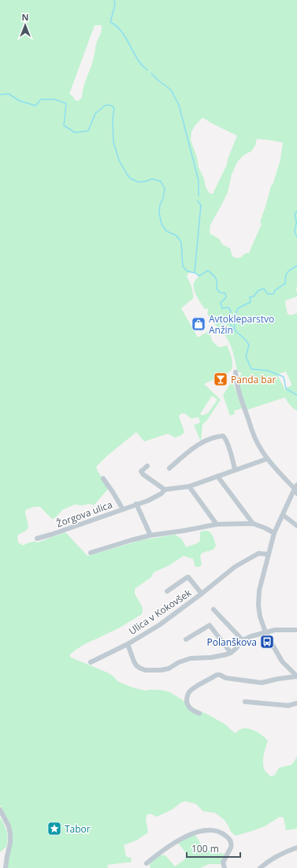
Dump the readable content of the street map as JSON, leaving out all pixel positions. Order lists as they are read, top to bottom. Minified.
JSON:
{"streets":{"street":["Žorgova ulica","Ulica v Kokovšek"]},"places":{"shop":["Avtokleparstvo Anžin"],"bar":["Panda bar"],"bus stop":["Polanškova"],"place":["Tabor"]},"scale_bar":"100 m","north":"top"}
